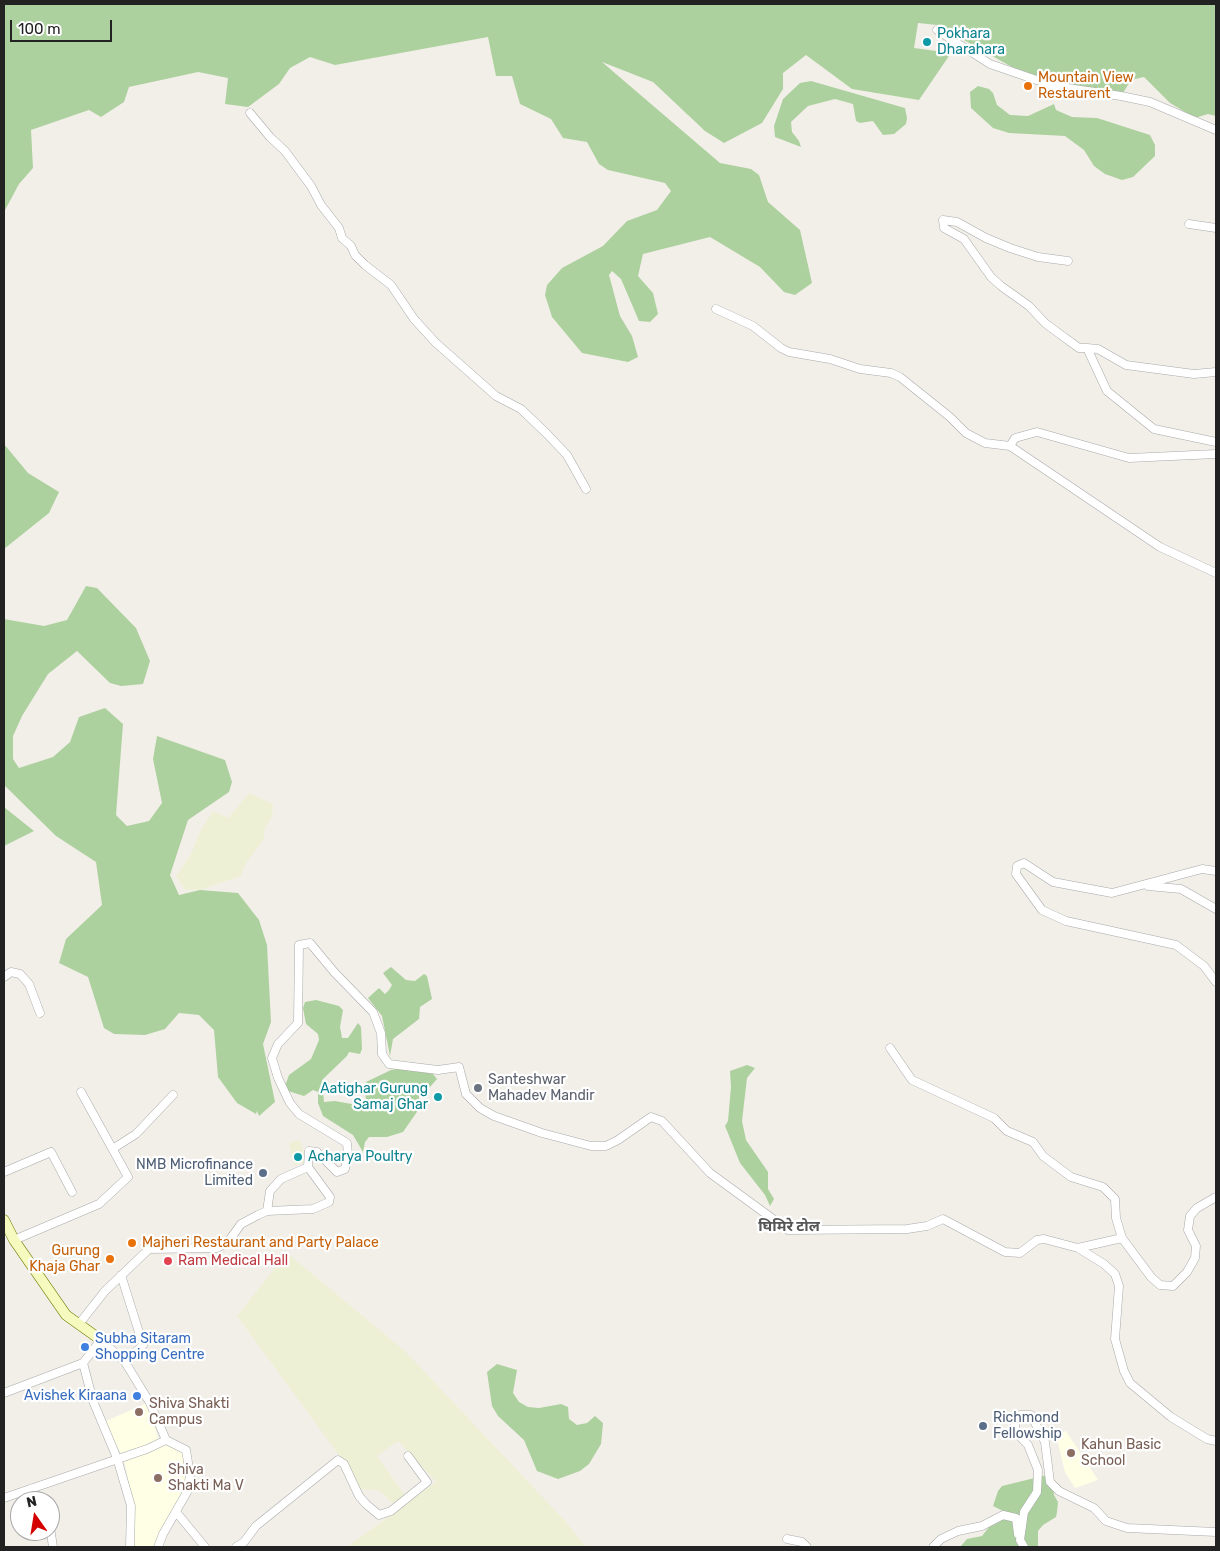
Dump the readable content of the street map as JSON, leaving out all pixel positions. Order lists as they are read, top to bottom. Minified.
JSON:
{"districts":["घिमिरे टोल"],"places":["Pokhara Dharahara","Mountain View Restaurent","Santeshwar Mahadev Mandir","Aatighar Gurung Samaj Ghar","Acharya Poultry","NMB Microfinance Limited","Majheri Restaurant and Party Palace","Gurung Khaja Ghar","Ram Medical Hall","Subha Sitaram Shopping Centre","Avishek Kiraana","Shiva Shakti Campus","Richmond Fellowship","Kahun Basic School","Shiva Shakti Ma V"],"scale_bar":"100 m","north":"top"}
